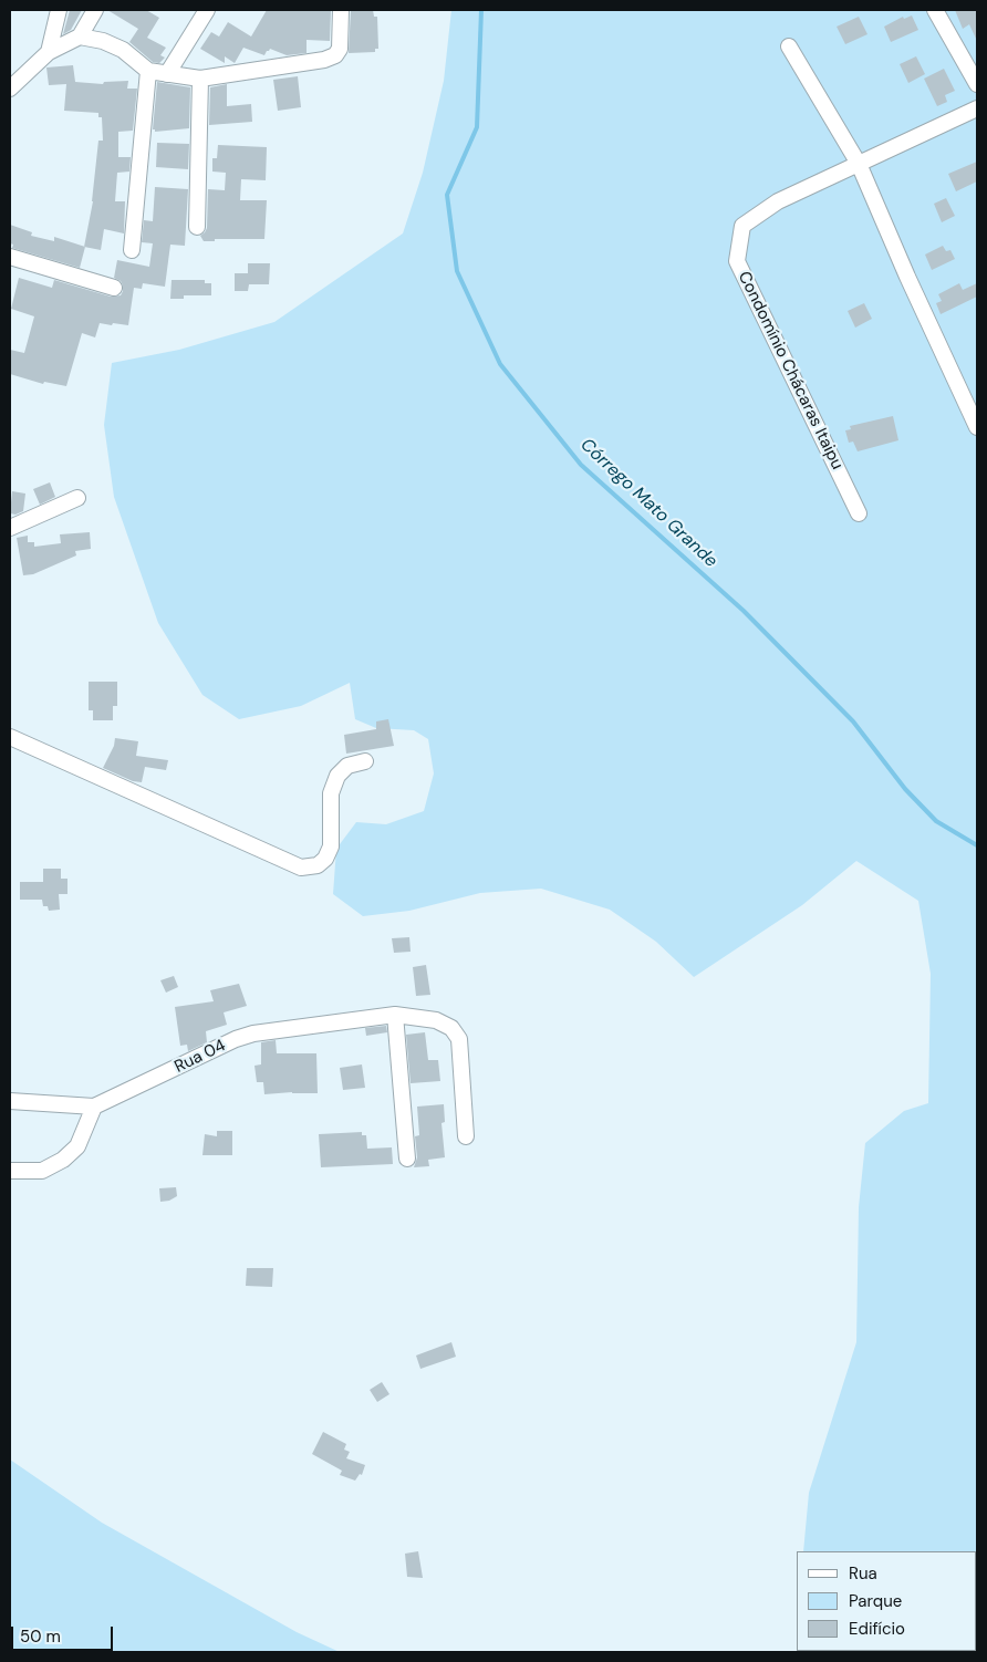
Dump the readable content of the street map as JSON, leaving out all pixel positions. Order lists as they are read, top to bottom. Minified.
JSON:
{"streets":{"street":["Condomínio Chácaras Itaipu","Rua 04"]},"water":["Córrego Mato Grande"],"legend":["Rua","Parque","Edifício"],"scale_bar":"50 m"}
